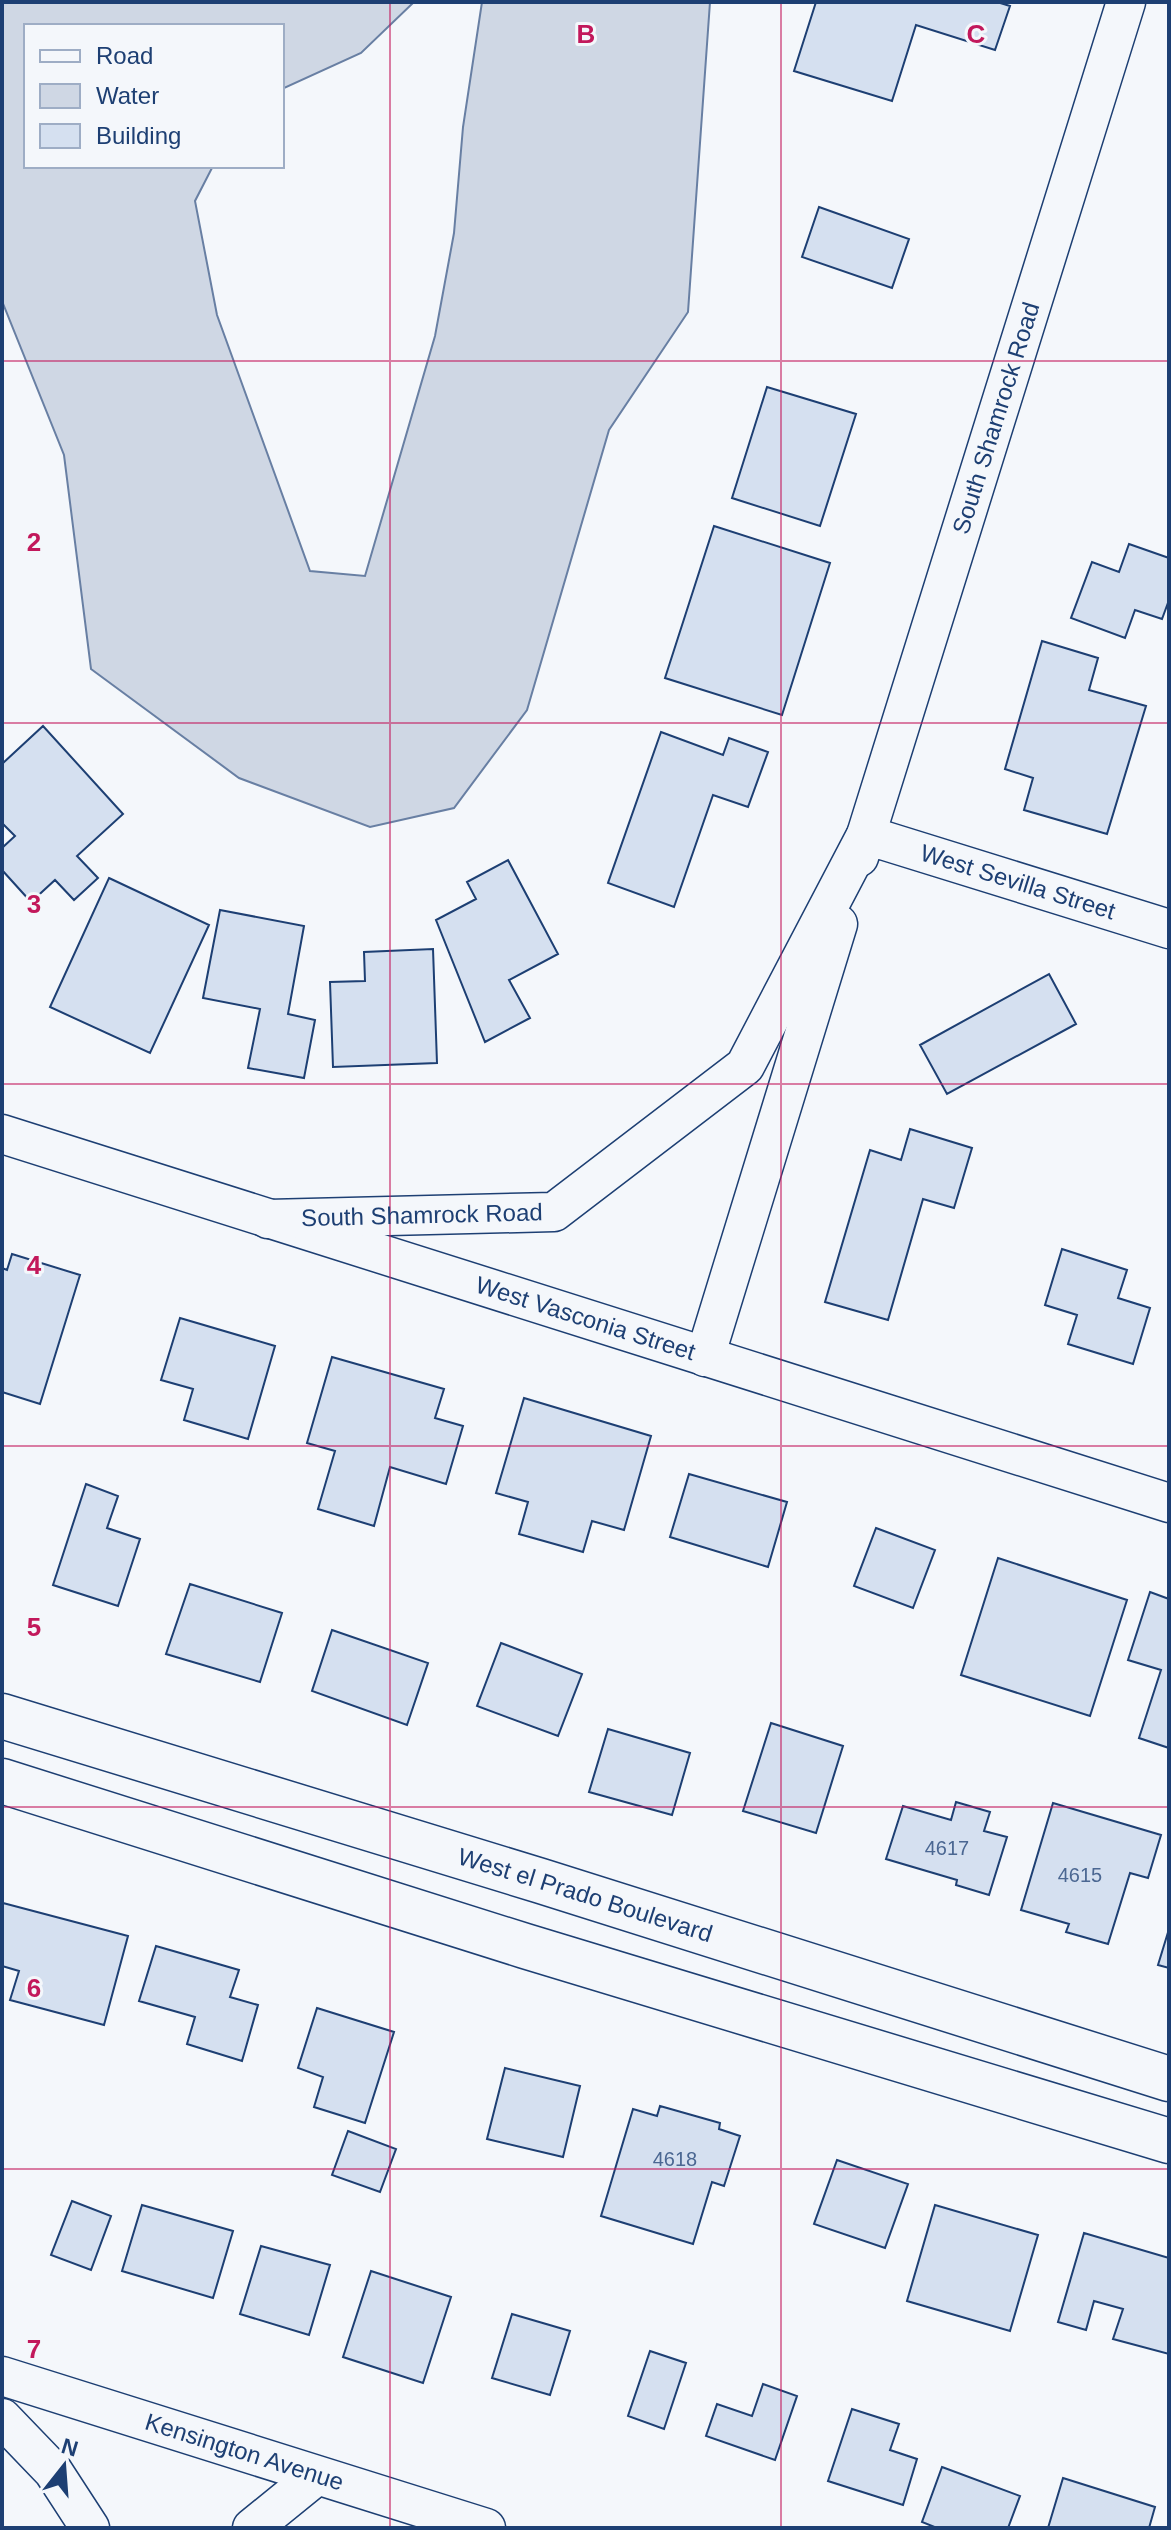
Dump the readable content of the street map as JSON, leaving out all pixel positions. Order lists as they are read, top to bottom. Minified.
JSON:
{"streets":{"street":["South Shamrock Road","West Sevilla Street","West Vasconia Street","West el Prado Boulevard","Kensington Avenue"]},"crossings":[["South Shamrock Road","West Sevilla Street"],["South Shamrock Road","West Vasconia Street"]],"house_numbers":["4617","4615","4618"],"legend":["Road","Water","Building"],"north":"top","grid":{"columns":["B","C"],"rows":["2","3","4","5","6","7"]}}
